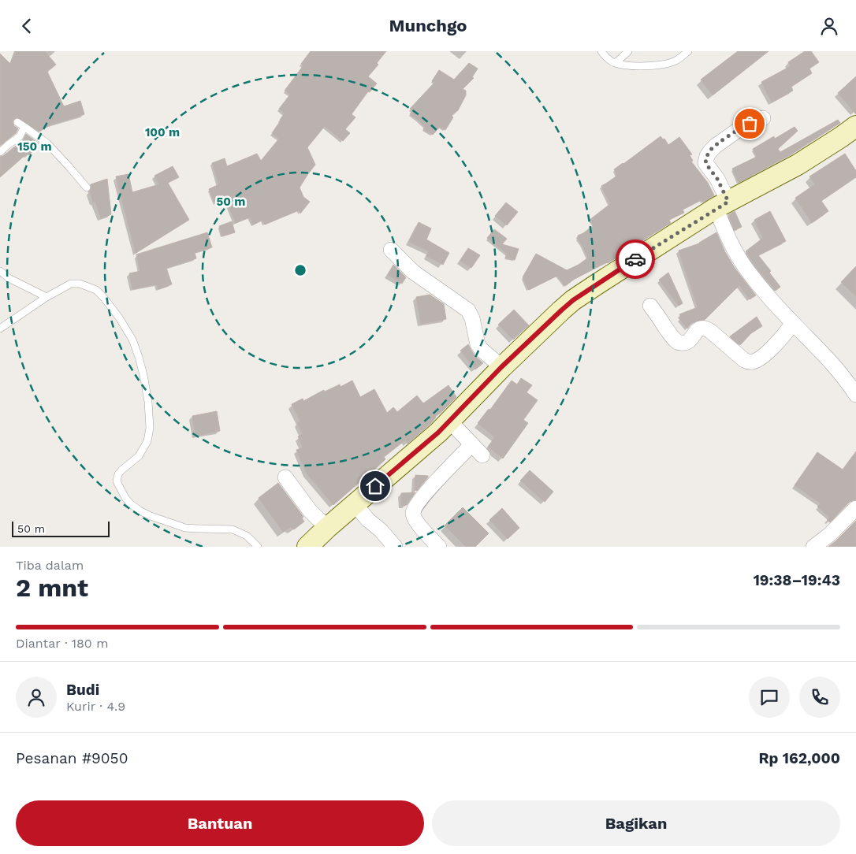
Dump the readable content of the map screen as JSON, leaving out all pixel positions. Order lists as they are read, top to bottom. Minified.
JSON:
{"scale_bar":"50 m","page":{"header":"Munchgo","scale":"50 m","heading":["2 mnt","Tiba dalam","19:38–19:43"],"panel":["Budi","Kurir · 4.9","Pesanan #9050","Rp 162,000"],"bar":"Diantar · 180 m","buttons":["Bantuan","Bagikan"]},"rings":["100 m","150 m","50 m"]}
